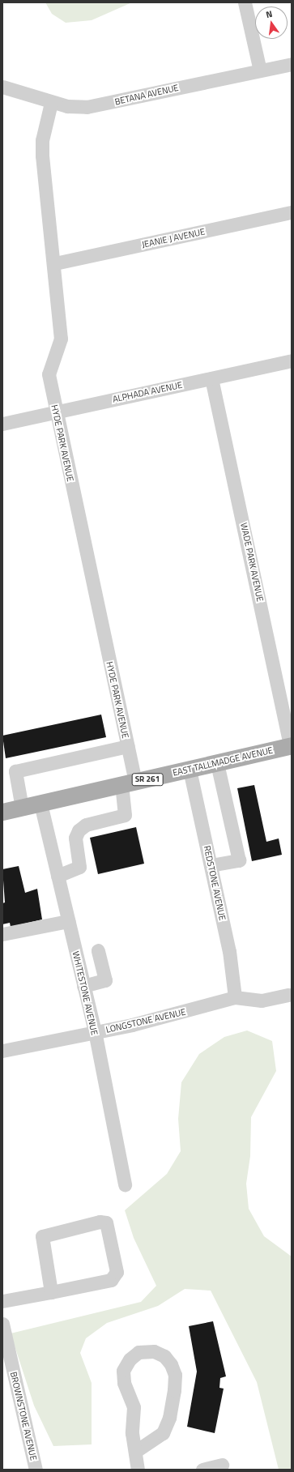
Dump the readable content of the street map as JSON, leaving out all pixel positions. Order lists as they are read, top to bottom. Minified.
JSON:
{"streets":{"main road":["EAST TALLMADGE AVENUE","SR 261"],"street":["BETANA AVENUE","JEANIE J AVENUE","ALPHADA AVENUE","HYDE PARK AVENUE","WADE PARK AVENUE","REDSTONE AVENUE","WHITESTONE AVENUE","LONGSTONE AVENUE","BROWNSTONE AVENUE"]},"crossings":[["BETANA AVENUE","HYDE PARK AVENUE"],["JEANIE J AVENUE","HYDE PARK AVENUE"],["ALPHADA AVENUE","HYDE PARK AVENUE"],["ALPHADA AVENUE","WADE PARK AVENUE"],["HYDE PARK AVENUE","EAST TALLMADGE AVENUE"],["HYDE PARK AVENUE","WHITESTONE AVENUE"],["WADE PARK AVENUE","EAST TALLMADGE AVENUE"],["EAST TALLMADGE AVENUE","REDSTONE AVENUE"],["EAST TALLMADGE AVENUE","WHITESTONE AVENUE"],["REDSTONE AVENUE","LONGSTONE AVENUE"],["WHITESTONE AVENUE","LONGSTONE AVENUE"]],"north":"top"}
